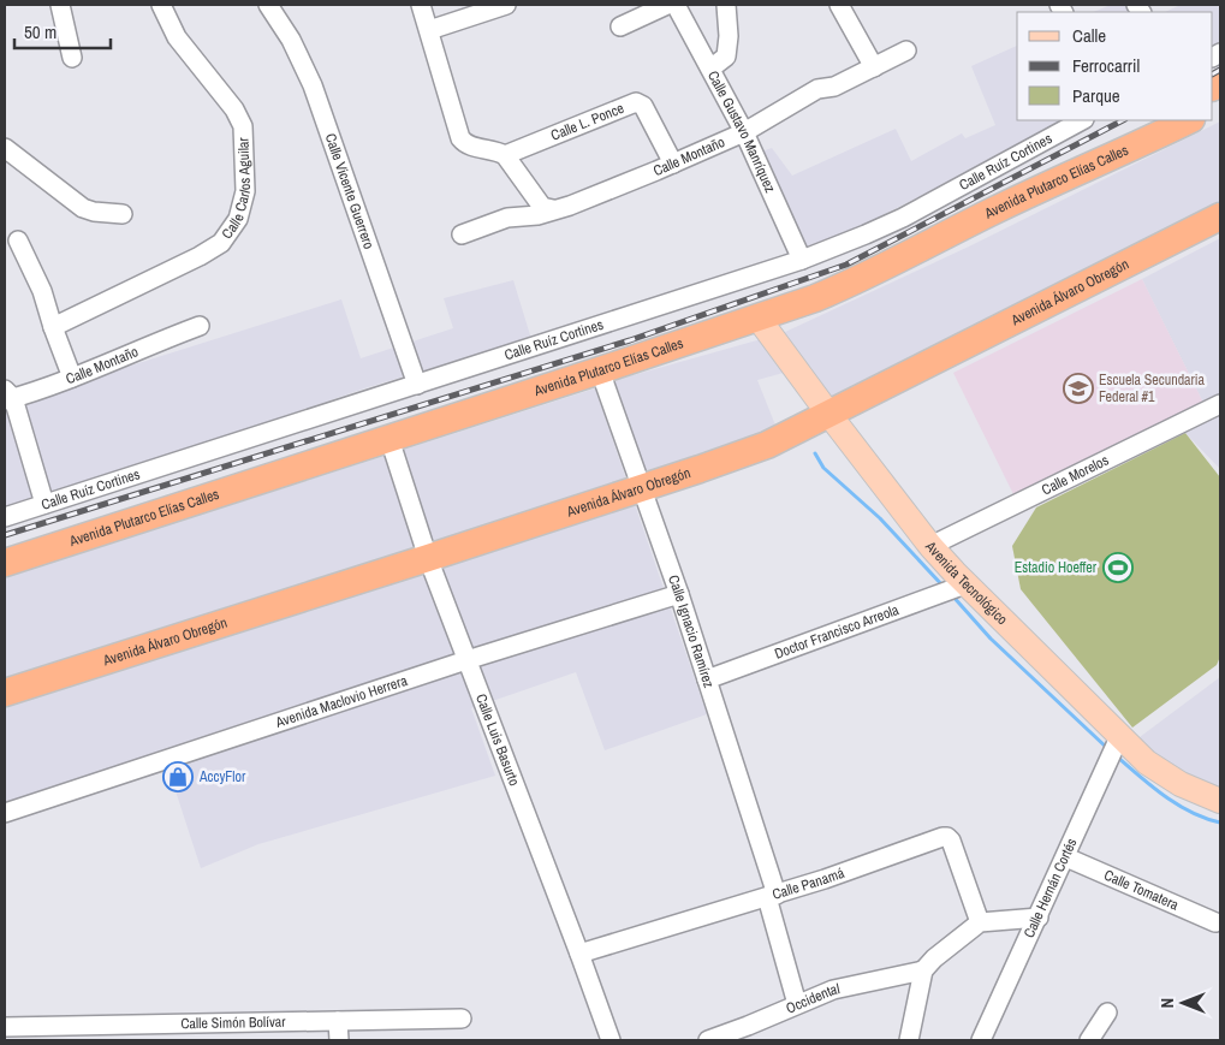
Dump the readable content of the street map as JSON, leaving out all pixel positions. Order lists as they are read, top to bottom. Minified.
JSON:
{"streets":{"highway":["Avenida Plutarco Elías Calles","Avenida Álvaro Obregón"],"main road":["Avenida Tecnológico"],"street":["Calle L. Ponce","Calle Gustavo Manríquez","Calle Montaño","Calle Ruíz Cortines","Calle Carlos Aguilar","Calle Vicente Guerrero","Calle Morelos","Calle Ignacio Ramírez","Doctor Francisco Arreola","Avenida Maclovio Herrera","Calle Luis Basurto","Calle Panamá","Calle Hernán Cortés","Calle Tomatera","Occidental","Calle Simón Bolívar"]},"crossings":[["Calle L. Ponce","Calle Montaño"],["Calle Gustavo Manríquez","Calle Montaño"],["Calle Gustavo Manríquez","Calle Ruíz Cortines"],["Calle Ruíz Cortines","Calle Vicente Guerrero"],["Avenida Plutarco Elías Calles","Avenida Tecnológico"],["Avenida Plutarco Elías Calles","Calle Ignacio Ramírez"],["Avenida Plutarco Elías Calles","Calle Luis Basurto"],["Avenida Álvaro Obregón","Avenida Tecnológico"],["Avenida Álvaro Obregón","Calle Ignacio Ramírez"],["Avenida Álvaro Obregón","Calle Luis Basurto"],["Calle Morelos","Avenida Tecnológico"],["Avenida Tecnológico","Doctor Francisco Arreola"],["Avenida Tecnológico","Calle Hernán Cortés"],["Calle Ignacio Ramírez","Doctor Francisco Arreola"],["Calle Ignacio Ramírez","Avenida Maclovio Herrera"],["Calle Ignacio Ramírez","Calle Panamá"],["Calle Ignacio Ramírez","Occidental"],["Avenida Maclovio Herrera","Calle Luis Basurto"],["Calle Luis Basurto","Calle Panamá"],["Calle Hernán Cortés","Calle Tomatera"]],"places":{"school or university":["Escuela Secundaria Federal #1"],"sports":["Estadio Hoeffer"],"shop":["AccyFlor"]},"legend":["Calle","Ferrocarril","Parque"],"scale_bar":"50 m","north":"left"}
